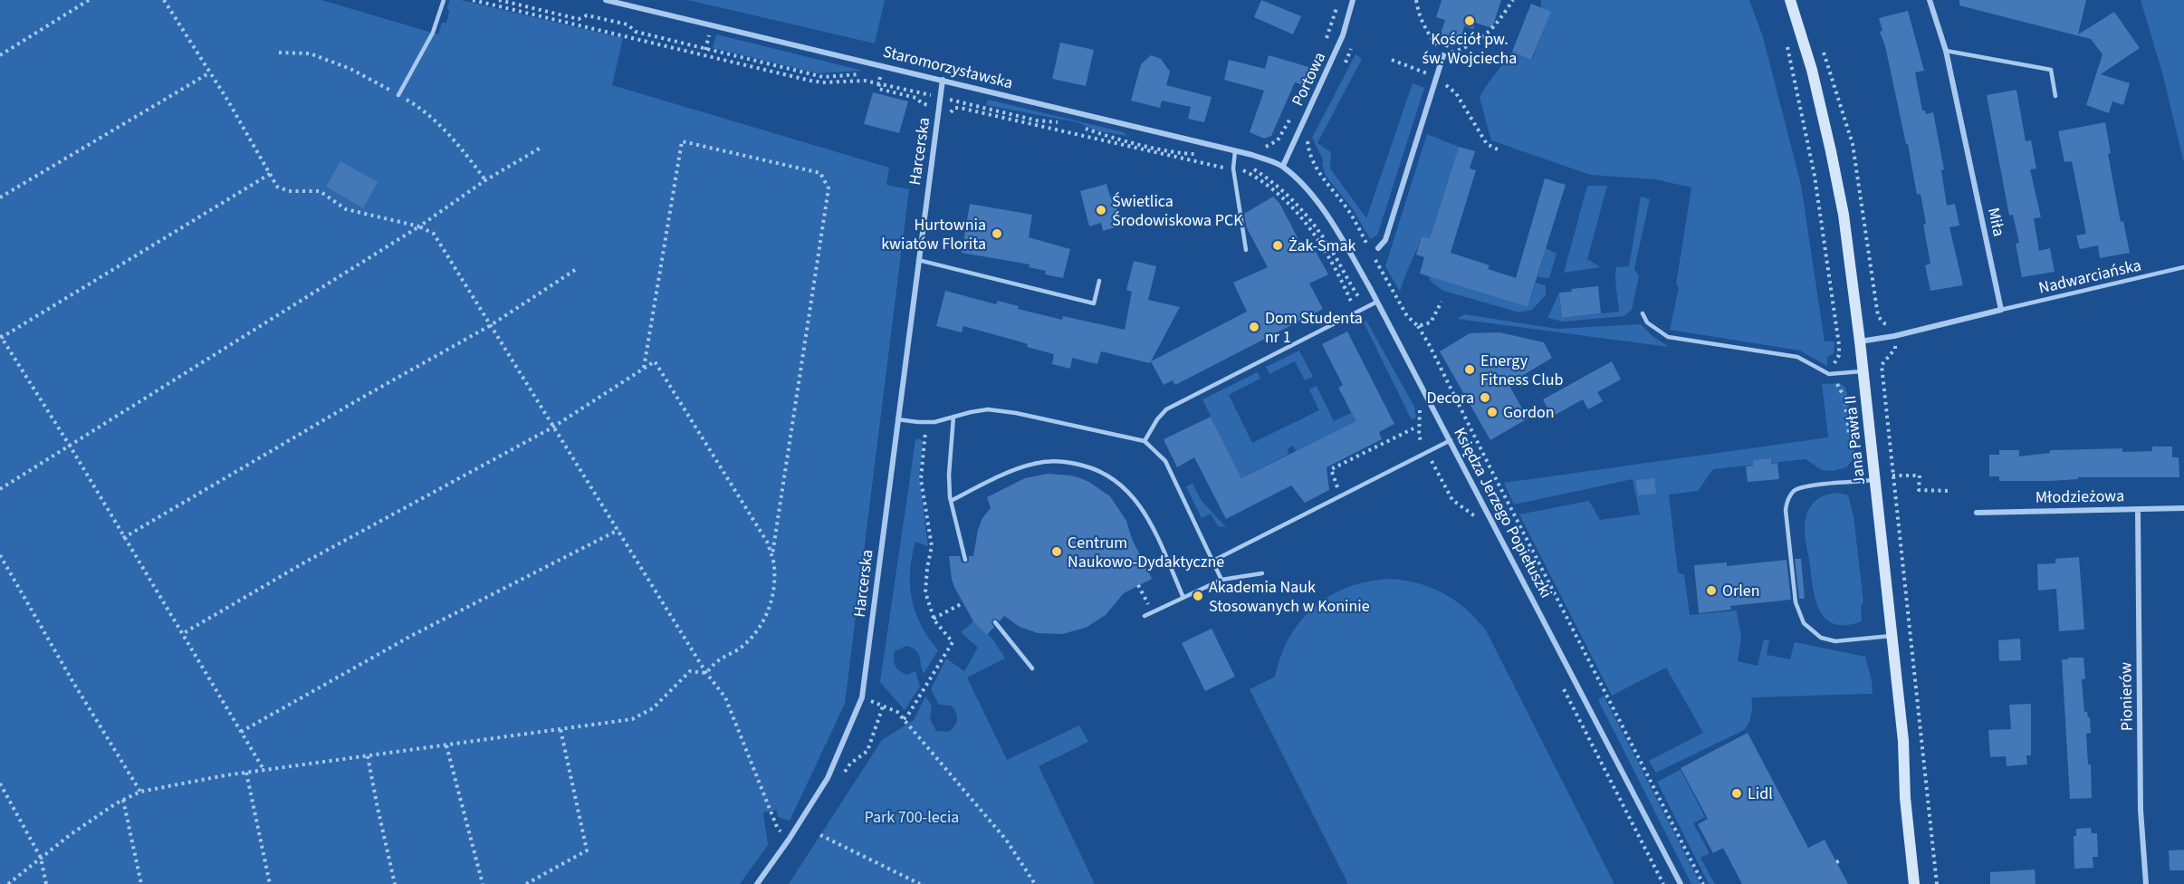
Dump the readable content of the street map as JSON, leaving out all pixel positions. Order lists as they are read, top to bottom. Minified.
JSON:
{"streets":{"main road":["Jana Pawła II"],"street":["Staromorzysławska","Portowa","Harcerska","Miła","Młodzieżowa","Księdza Jerzego Popiełuszki","Pionierów"],"lane":["Nadwarciańska"]},"crossings":[["Staromorzysławska","Portowa"],["Staromorzysławska","Harcerska"],["Staromorzysławska","Księdza Jerzego Popiełuszki"],["Portowa","Księdza Jerzego Popiełuszki"],["Miła","Nadwarciańska"],["Młodzieżowa","Pionierów"]],"parks":["Park 700-lecia"],"places":["Kościół pw. św. Wojciecha","Świetlica Środowiskowa PCK","Hurtownia kwiatów Florita","Żak-Smak","Dom Studenta nr 1","Energy Fitness Club","Decora","Gordon","Centrum Naukowo-Dydaktyczne","Orlen","Akademia Nauk Stosowanych w Koninie","Lidl"]}
